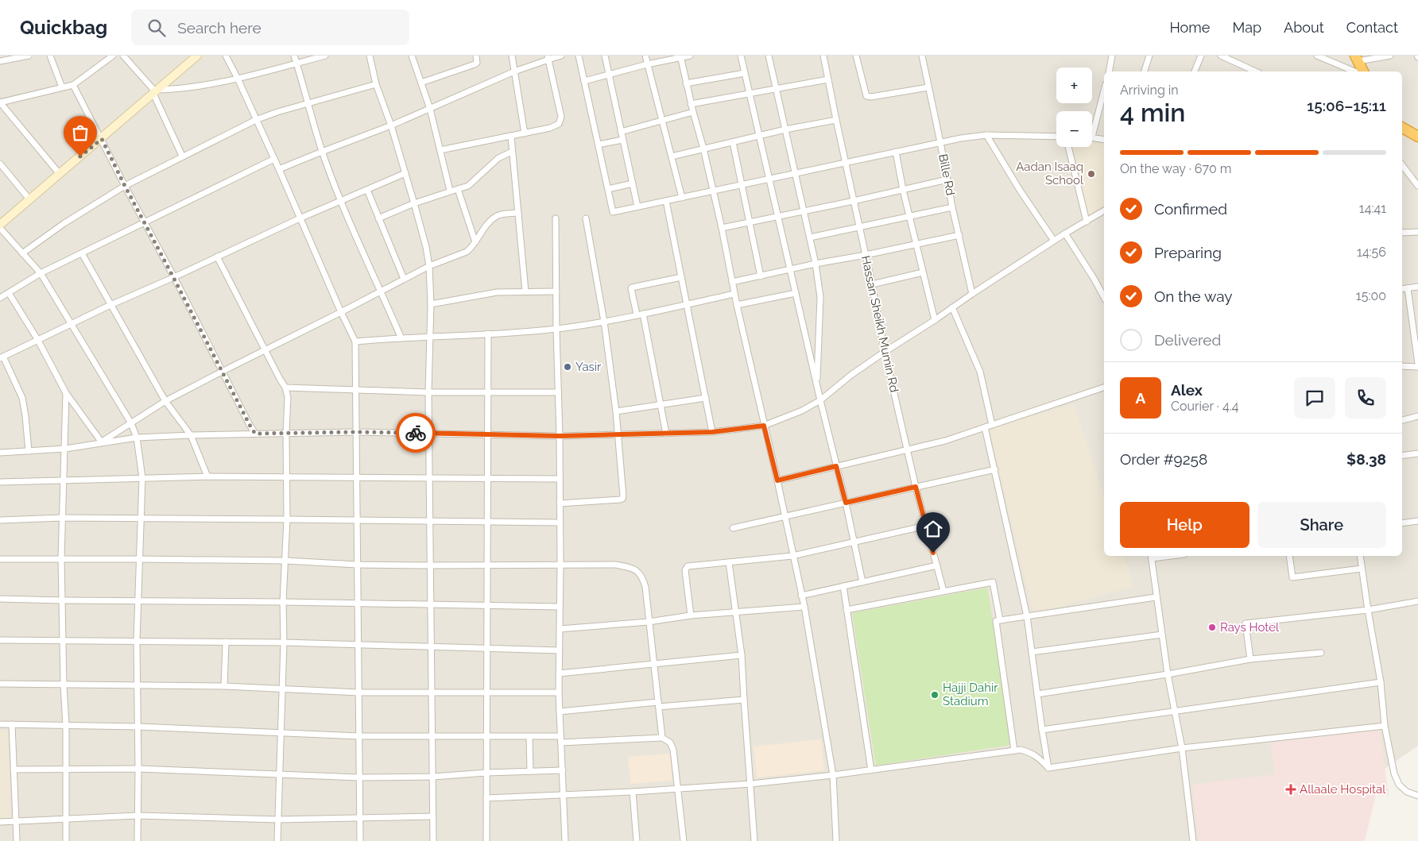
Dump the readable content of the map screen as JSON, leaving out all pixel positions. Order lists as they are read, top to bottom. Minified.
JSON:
{"streets":{"street":["Bille Rd","Hassan Sheikh Mumin Rd"]},"places":{"other":["Aadan Isaaq School","Yasir","Rays Hotel","Hajji Dahir Stadium"],"health":["Allaale Hospital"]},"page":{"header":"Quickbag","search":"Search here","nav":["Home","Map","About","Contact"],"map_buttons":["+","−"],"heading":["4 min","Arriving in","15:06–15:11"],"panel":["Alex","Courier · 4.4","Order #9258","$8.38"],"bar":"On the way · 670 m","list":[["Confirmed","14:41"],["Preparing","14:56"],["On the way","15:00"],"Delivered"],"round":"A","buttons":["Help","Share"]}}
